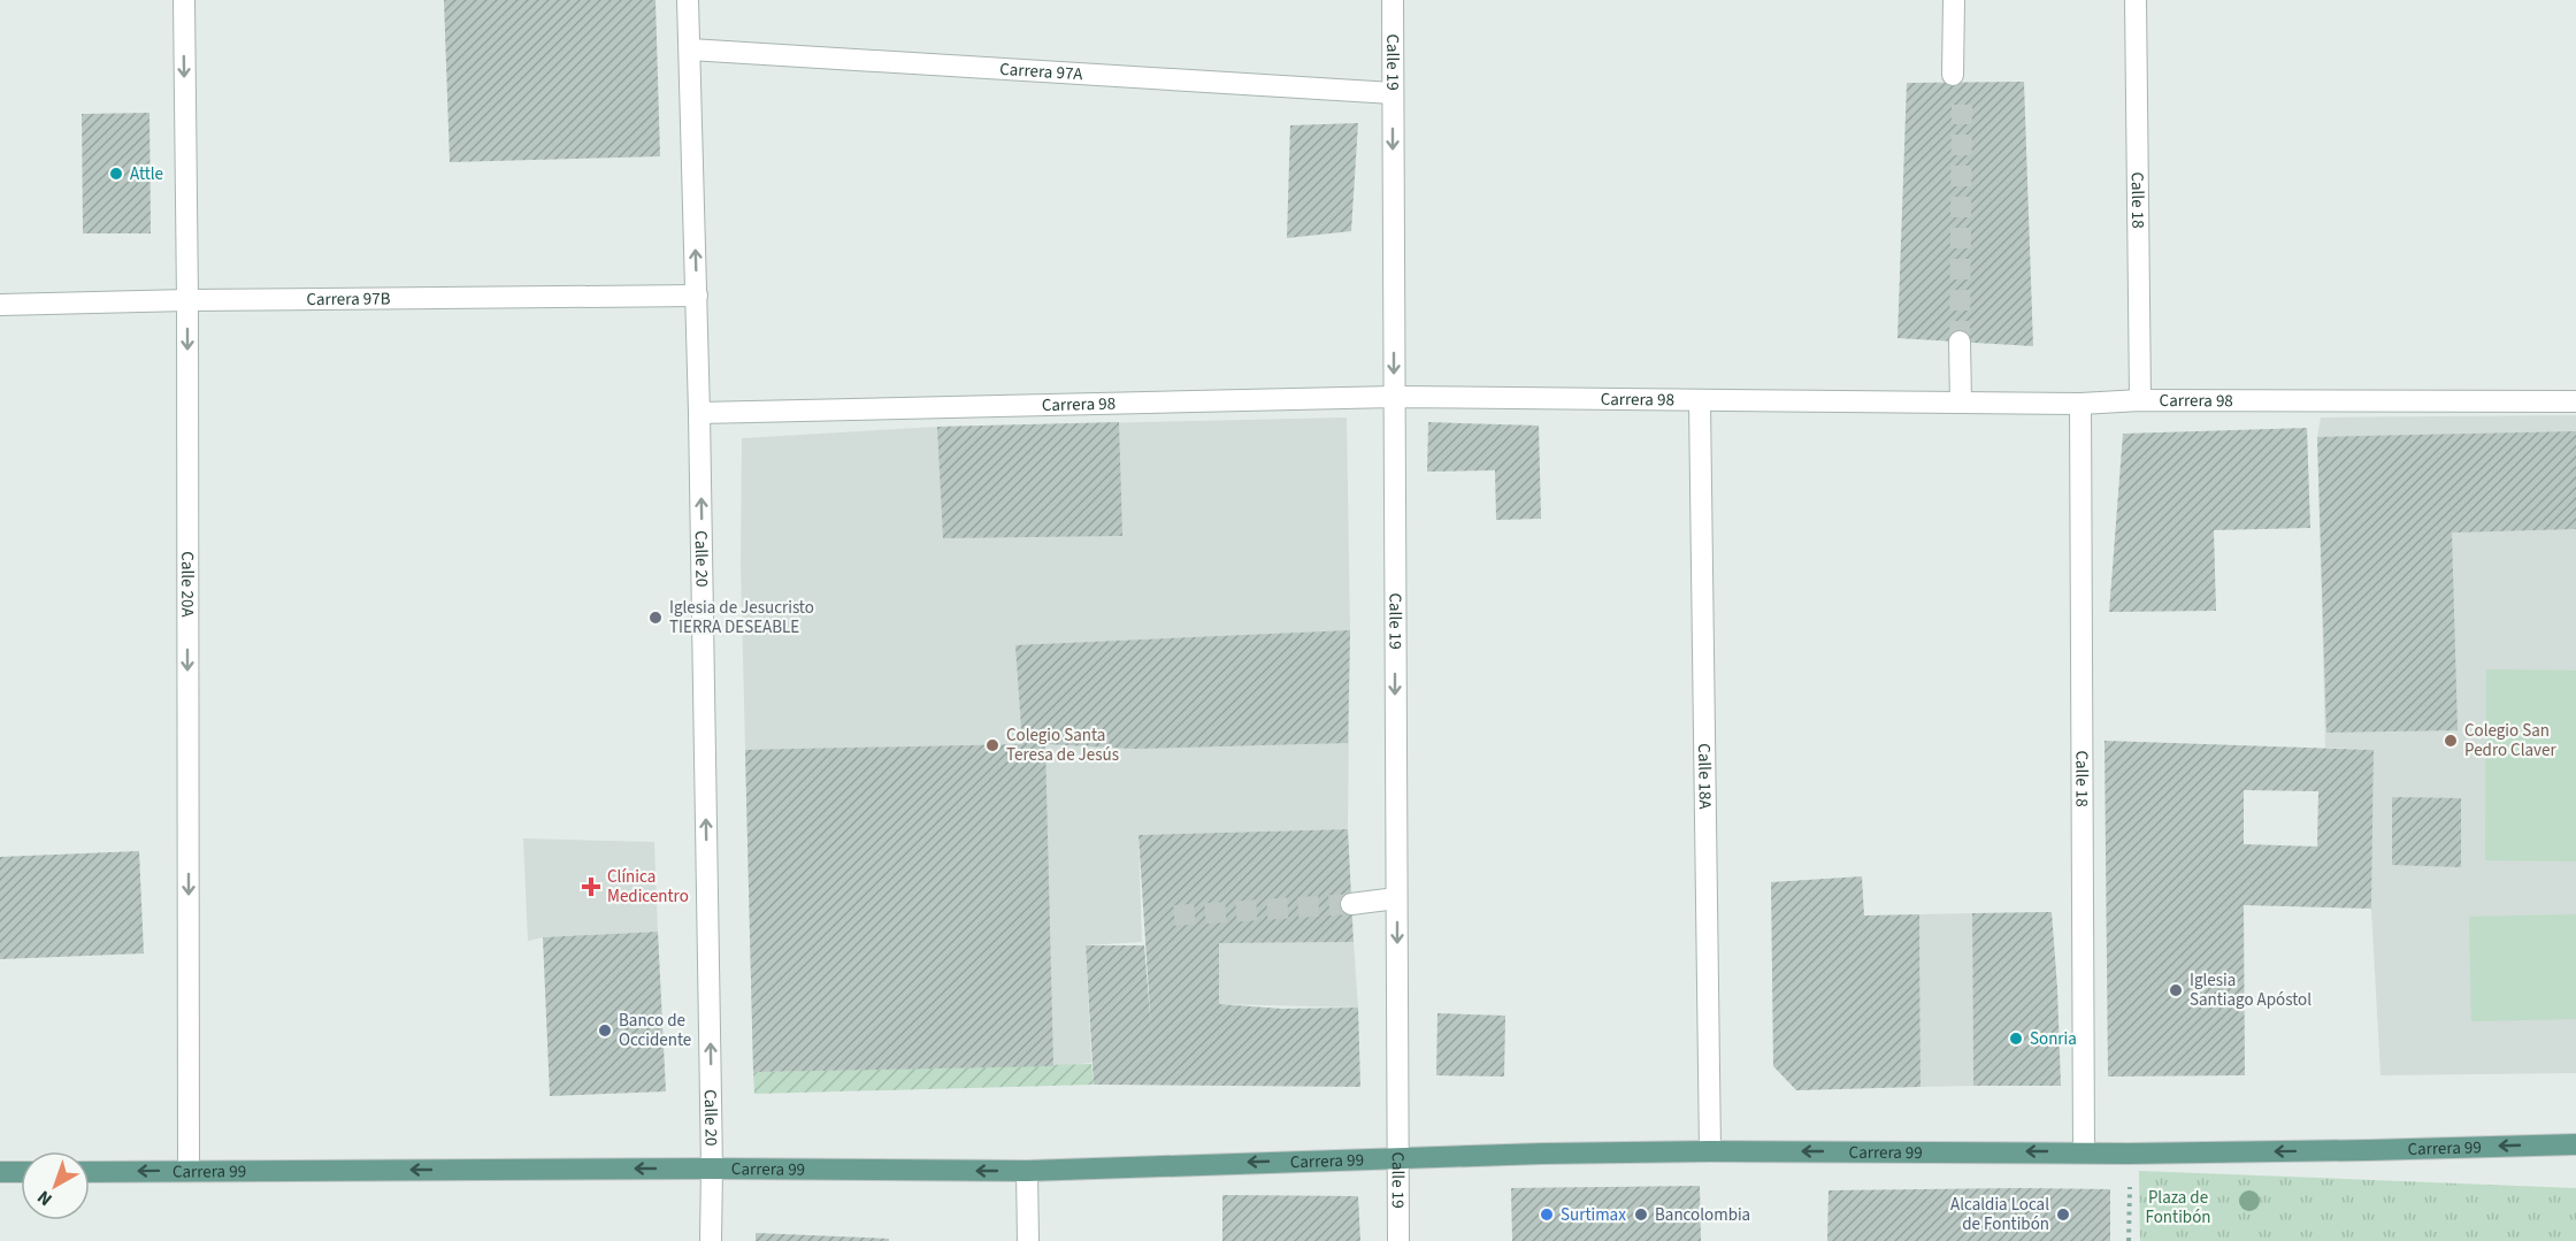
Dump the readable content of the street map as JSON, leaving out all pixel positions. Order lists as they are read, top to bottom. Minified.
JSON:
{"streets":{"main road":["Carrera 99"],"street":["Calle 19","Carrera 97A","Calle 18","Carrera 97B","Carrera 98","Calle 20","Calle 20A","Calle 18A"]},"crossings":[["Calle 19","Carrera 97A"],["Calle 19","Carrera 98"],["Calle 19","Carrera 99"],["Carrera 97A","Calle 20"],["Calle 18","Carrera 98"],["Calle 18","Carrera 99"],["Carrera 97B","Calle 20"],["Carrera 97B","Calle 20A"],["Carrera 98","Calle 20"],["Carrera 98","Calle 18A"],["Calle 20","Carrera 99"],["Calle 20A","Carrera 99"],["Calle 18A","Carrera 99"]],"one_way":["Calle 19","Calle 20","Calle 20A","Carrera 99"],"parks":["Plaza de Fontibón"],"places":{"other":["Attle","Iglesia de Jesucristo TIERRA DESEABLE","Colegio San Pedro Claver","Colegio Santa Teresa de Jesús","Iglesia Santiago Apóstol","Banco de Occidente","Sonria","Surtimax","Bancolombia","Alcaldia Local de Fontibón"],"health":["Clínica Medicentro"]},"north":"bottom left"}
